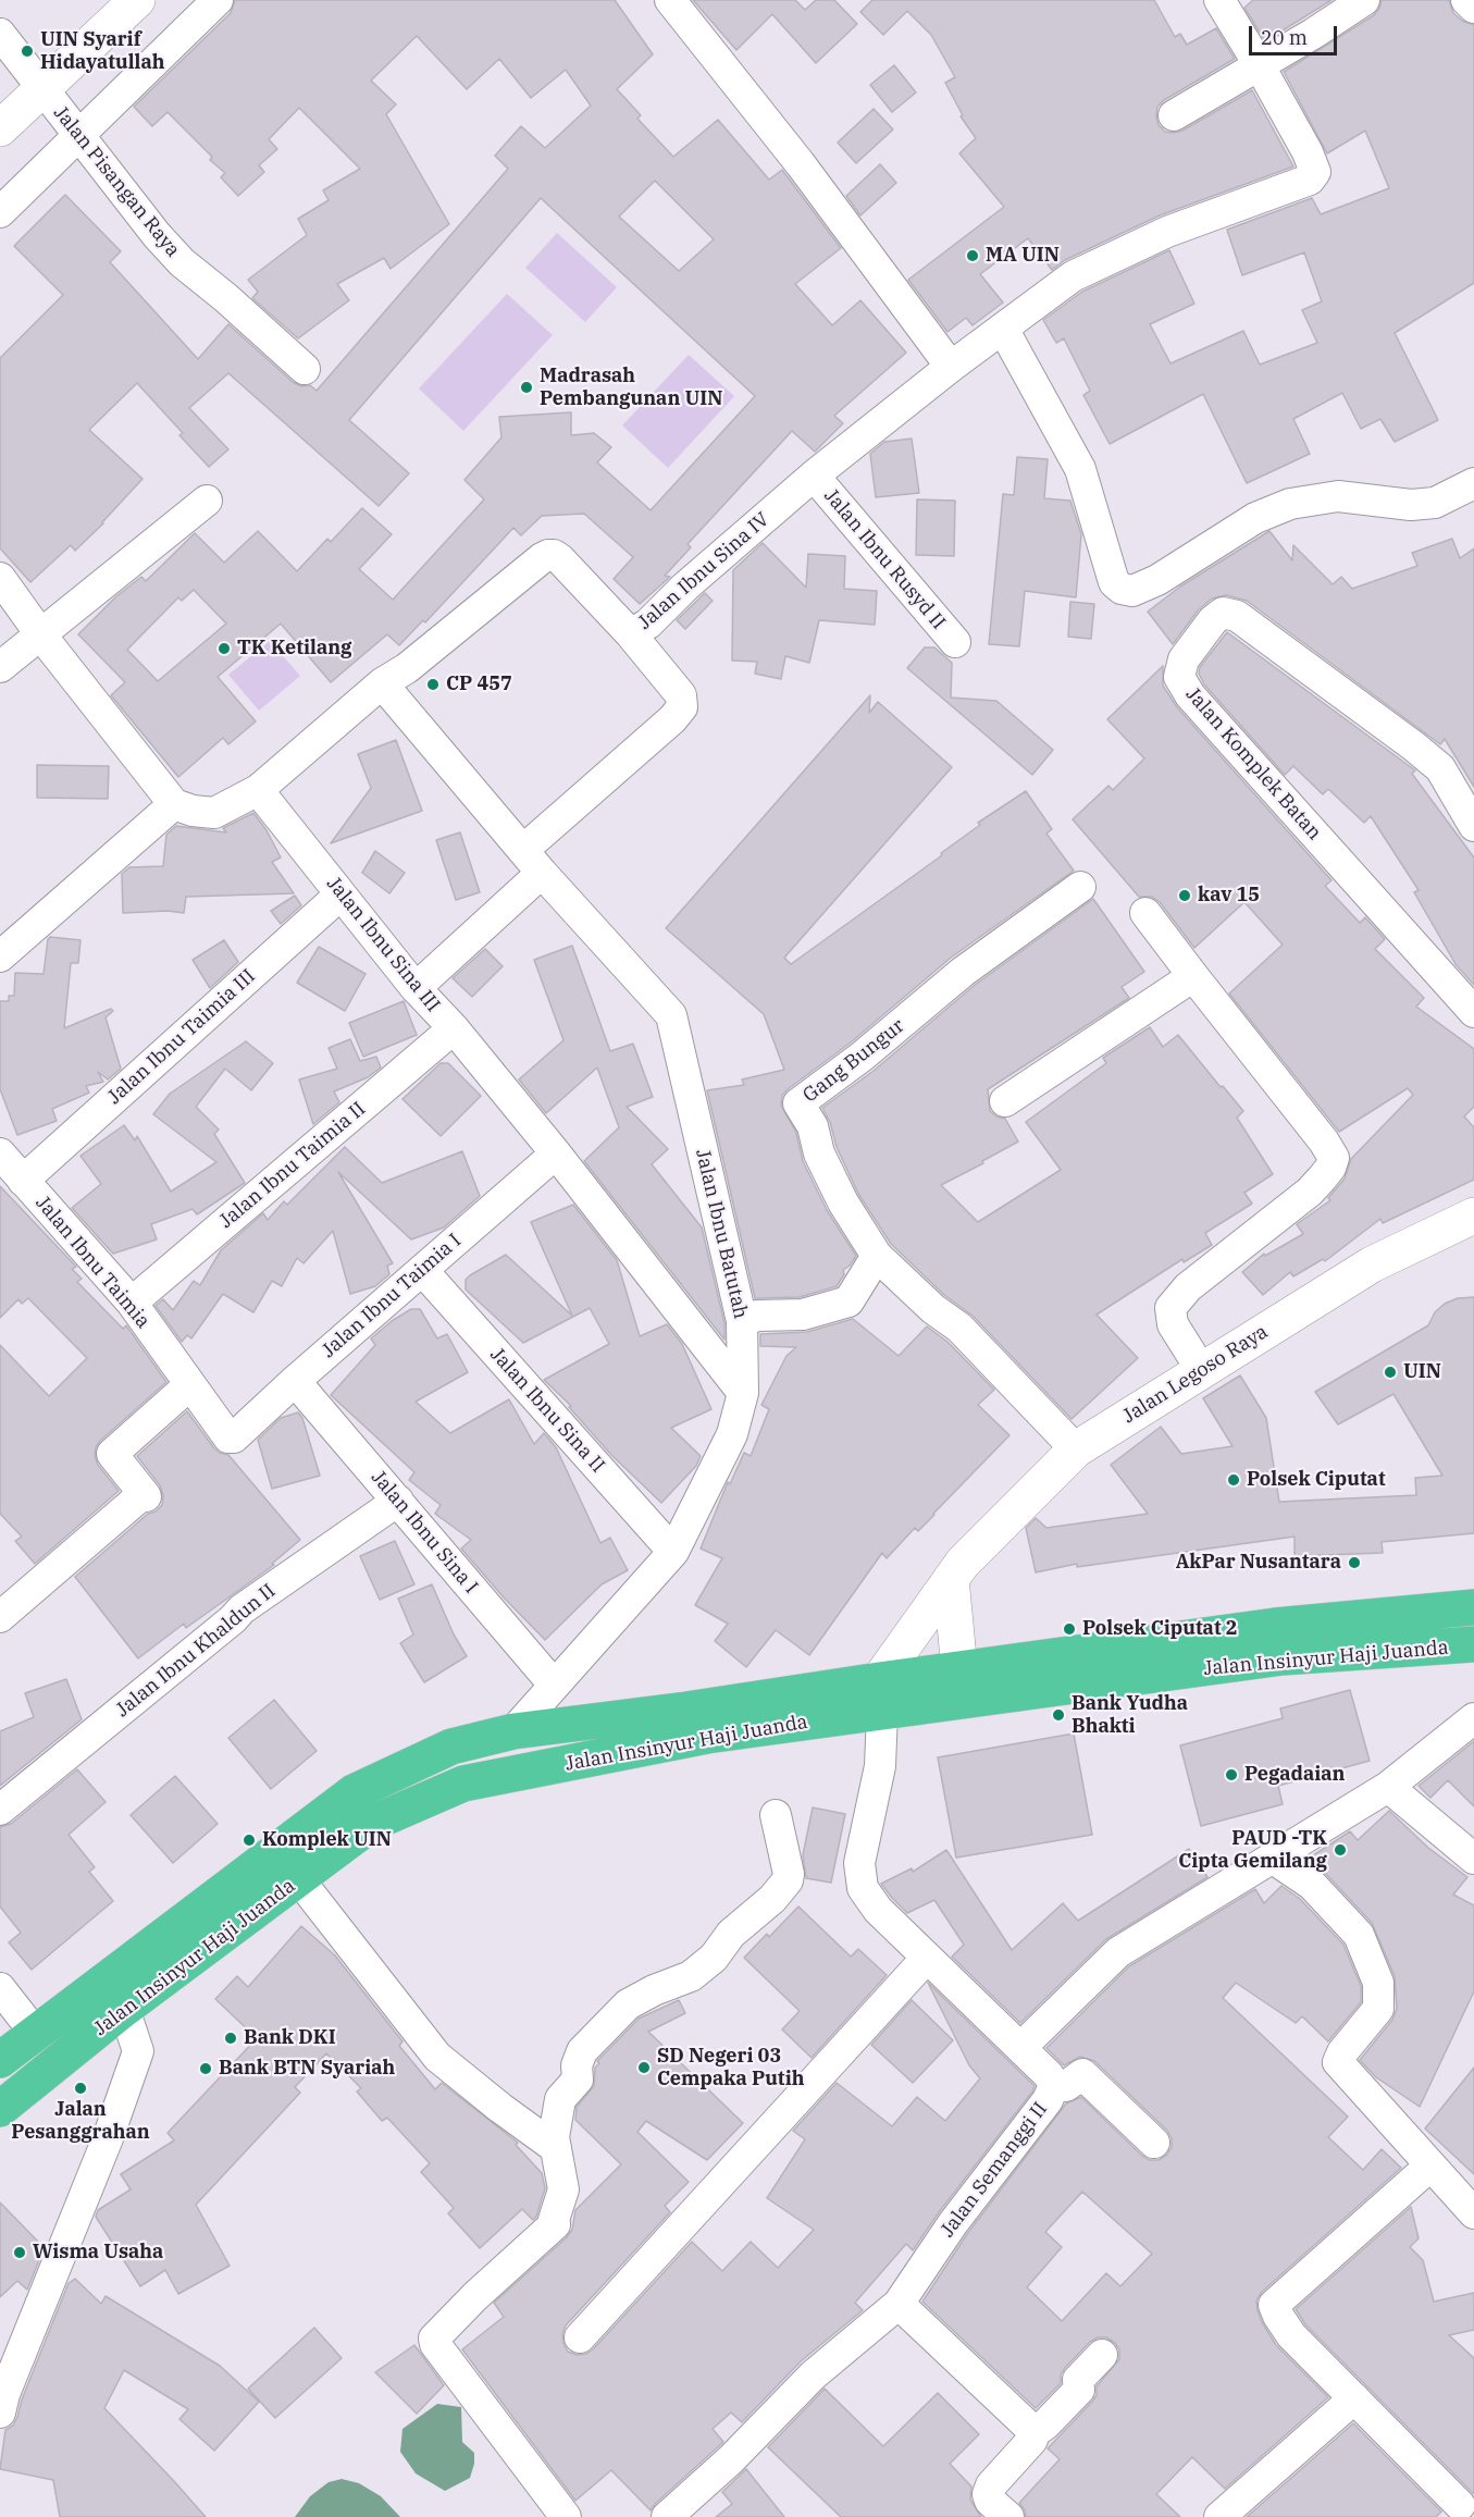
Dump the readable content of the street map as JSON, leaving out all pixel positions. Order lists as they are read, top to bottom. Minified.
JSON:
{"streets":{"highway":["Jalan Insinyur Haji Juanda"],"street":["Jalan Pisangan Raya","Jalan Ibnu Rusyd II","Jalan Ibnu Sina IV","Jalan Komplek Batan","Jalan Ibnu Sina III","Jalan Ibnu Taimia III","Gang Bungur","Jalan Ibnu Taimia II","Jalan Ibnu Batutah","Jalan Ibnu Taimia","Jalan Ibnu Taimia I","Jalan Legoso Raya","Jalan Ibnu Sina II","Jalan Ibnu Sina I","Jalan Ibnu Khaldun II","Jalan Semanggi II"]},"crossings":[["Jalan Ibnu Rusyd II","Jalan Ibnu Sina IV"],["Jalan Ibnu Sina IV","Jalan Ibnu Sina III"],["Jalan Ibnu Sina III","Jalan Ibnu Taimia III"],["Jalan Ibnu Sina III","Jalan Ibnu Taimia II"],["Jalan Ibnu Sina III","Jalan Ibnu Batutah"],["Jalan Ibnu Sina III","Jalan Ibnu Taimia I"],["Jalan Ibnu Taimia III","Jalan Ibnu Taimia"],["Gang Bungur","Jalan Legoso Raya"],["Jalan Ibnu Taimia II","Jalan Ibnu Taimia"],["Jalan Ibnu Batutah","Jalan Ibnu Sina II"],["Jalan Ibnu Batutah","Jalan Ibnu Sina I"],["Jalan Ibnu Batutah","Jalan Insinyur Haji Juanda"],["Jalan Ibnu Taimia","Jalan Ibnu Taimia I"],["Jalan Ibnu Taimia I","Jalan Ibnu Sina II"],["Jalan Ibnu Taimia I","Jalan Ibnu Sina I"],["Jalan Legoso Raya","Jalan Insinyur Haji Juanda"],["Jalan Legoso Raya","Jalan Semanggi II"],["Jalan Ibnu Sina I","Jalan Ibnu Khaldun II"],["Jalan Insinyur Haji Juanda","Jalan Semanggi II"]],"places":["UIN Syarif Hidayatullah","MA UIN","Madrasah Pembangunan UIN","TK Ketilang","CP 457","kav 15","UIN","Polsek Ciputat","AkPar Nusantara","Polsek Ciputat 2","Bank Yudha Bhakti","Pegadaian","Komplek UIN","PAUD -TK Cipta Gemilang","Bank DKI","SD Negeri 03 Cempaka Putih","Bank BTN Syariah","Jalan Pesanggrahan","Wisma Usaha"],"scale_bar":"20 m"}
